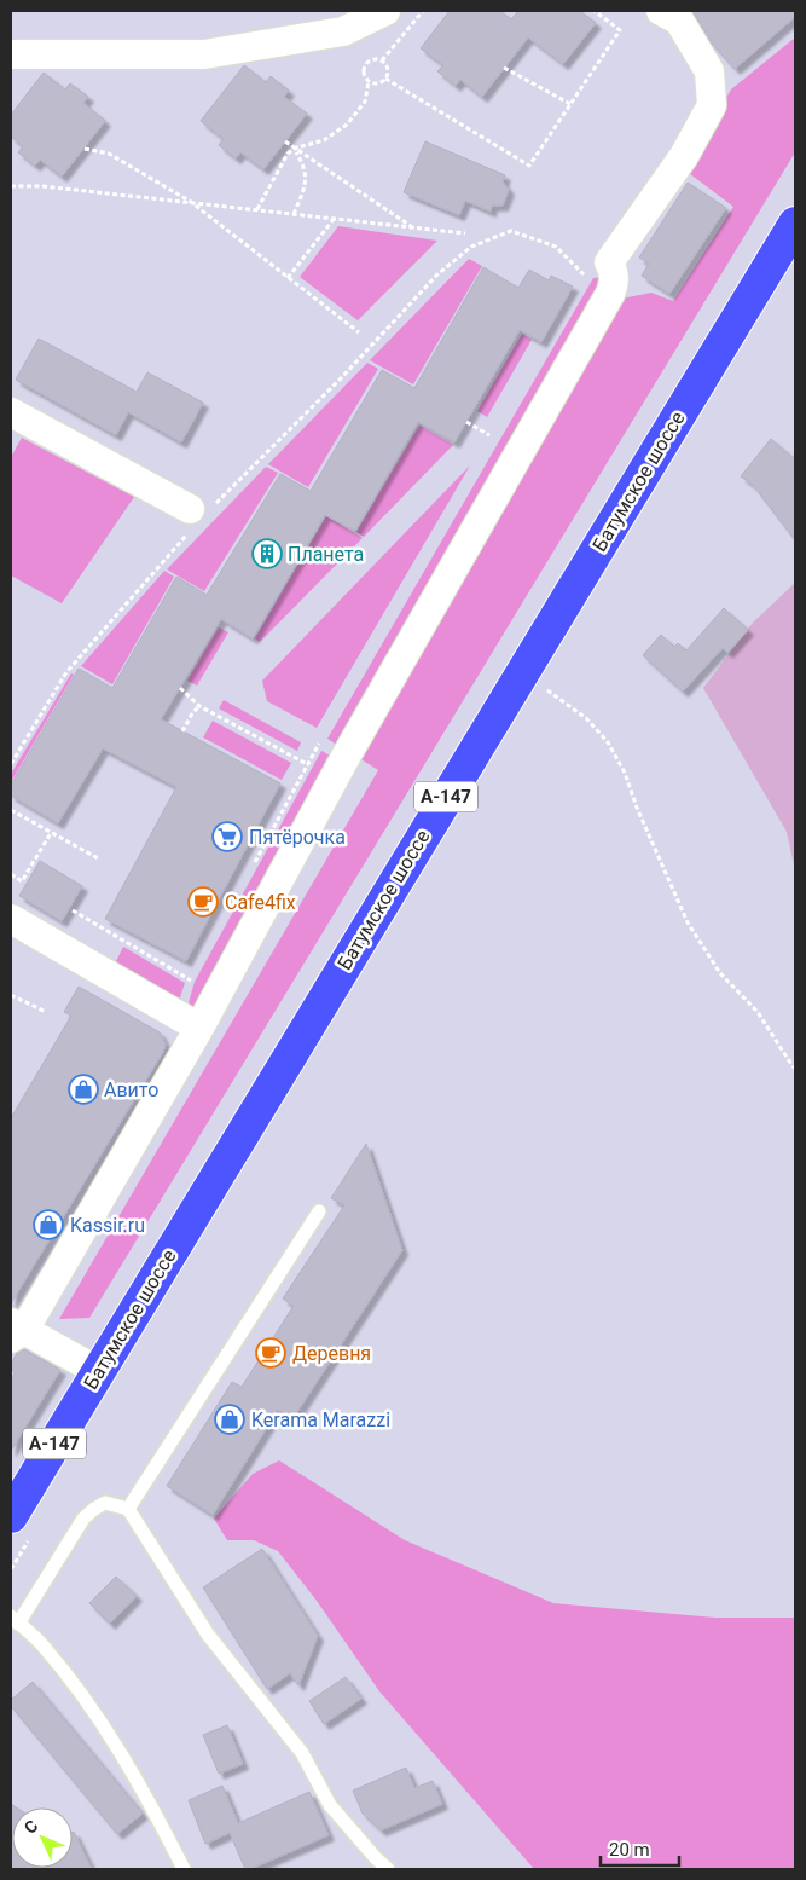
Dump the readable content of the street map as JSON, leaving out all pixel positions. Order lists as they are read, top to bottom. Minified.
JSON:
{"streets":{"highway":["Батумское шоссе","А-147"]},"places":{"building":["Планета"],"supermarket":["Пятёрочка"],"cafe":["Cafe4fix","Деревня"],"shop":["Авито","Kassir.ru","Kerama Marazzi"]},"scale_bar":"20 m","north":"top left"}
